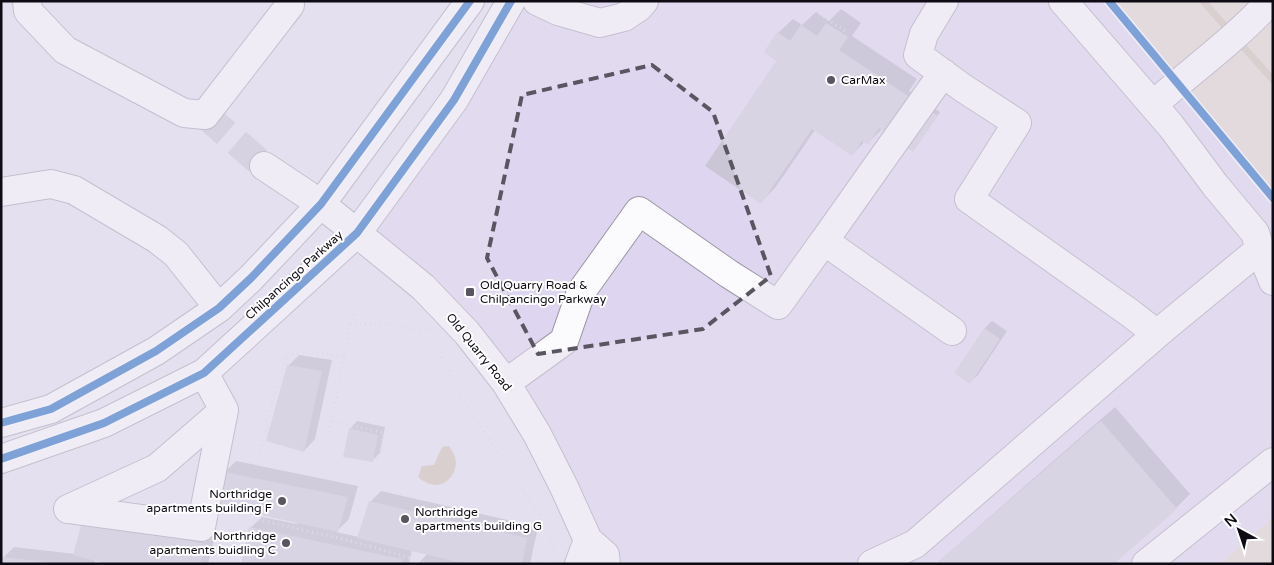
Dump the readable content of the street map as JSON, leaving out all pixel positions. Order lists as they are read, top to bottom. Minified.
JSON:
{"streets":{"street":["Chilpancingo Parkway","Old Quarry Road"]},"crossings":[["Chilpancingo Parkway","Old Quarry Road"]],"places":{"other":["CarMax","Northridge apartments building F","Northridge apartments building G","Northridge apartments buidling C"],"transit":["Old Quarry Road & Chilpancingo Parkway"]},"north":"top left"}
